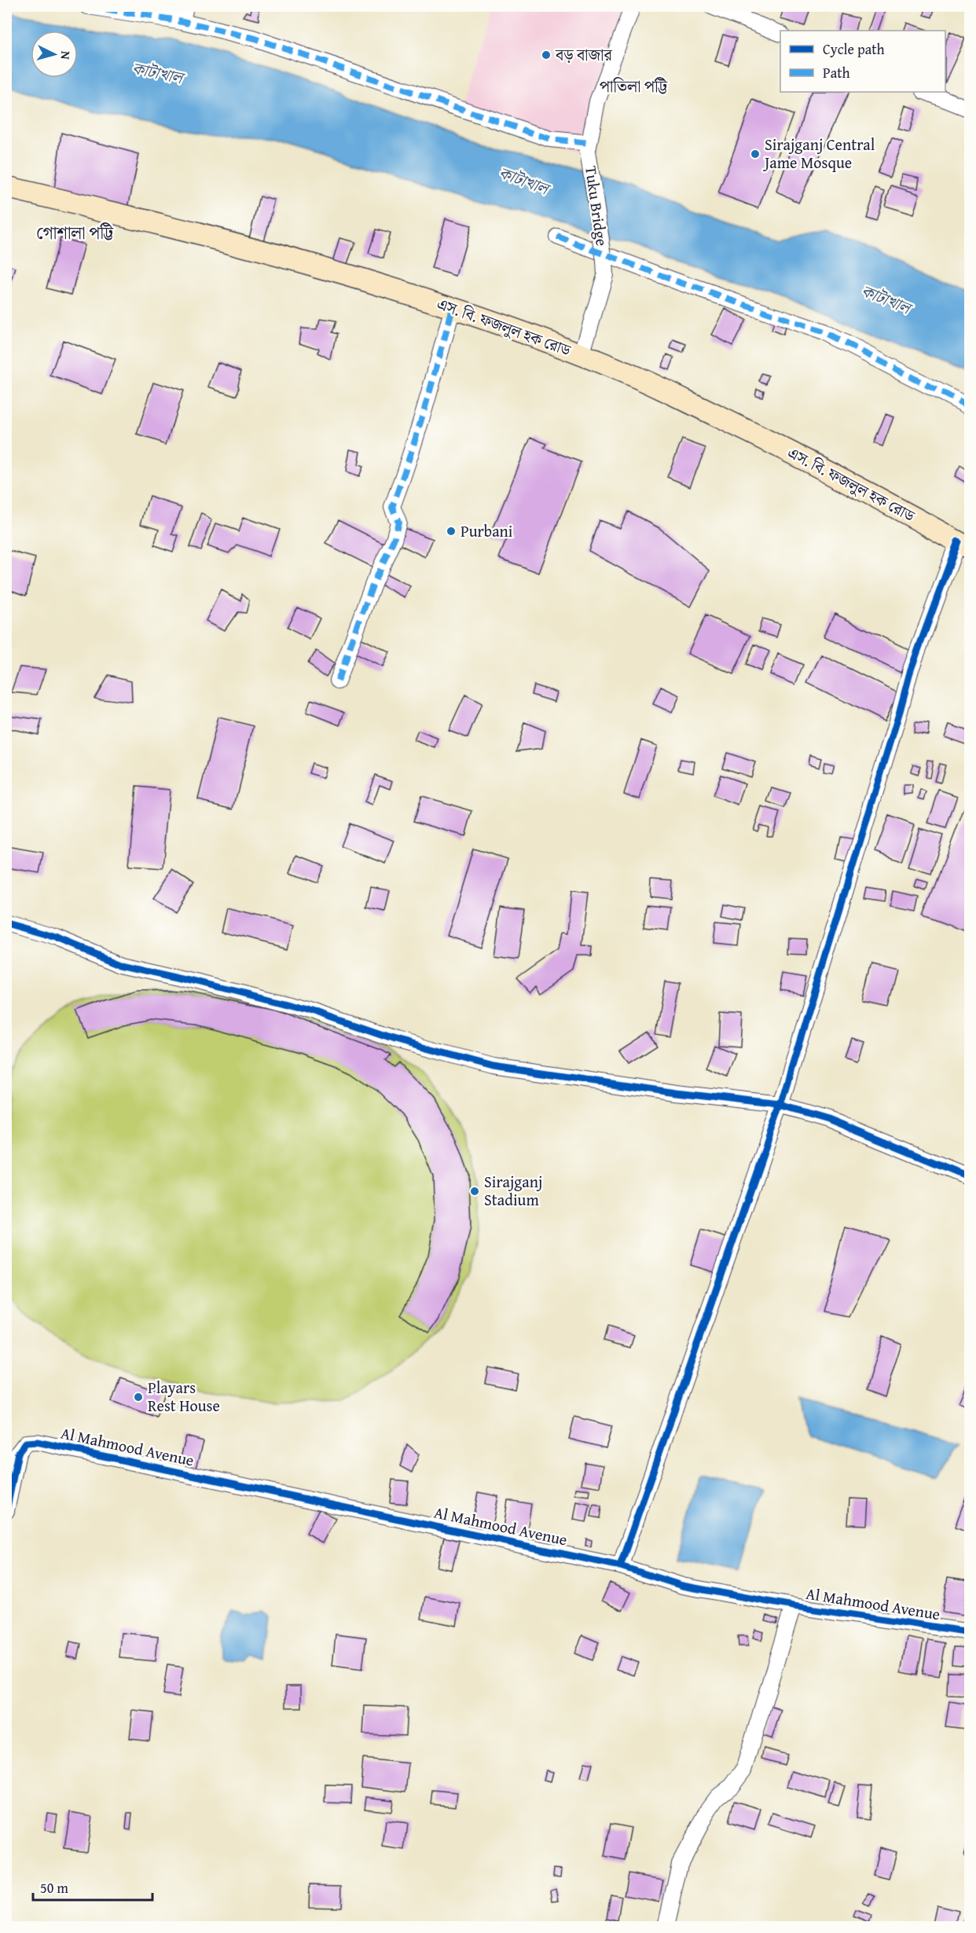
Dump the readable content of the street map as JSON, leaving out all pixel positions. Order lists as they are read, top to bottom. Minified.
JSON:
{"streets":{"main road":["এস. বি. ফজলুল হক রোড"],"street":["Tuku Bridge","Al Mahmood Avenue"]},"crossings":[["Tuku Bridge","এস. বি. ফজলুল হক রোড"]],"districts":["পাতিলা পট্টি","গোশালা পট্টি"],"water":["কাটাখাল"],"places":["বড় বাজার","Sirajganj Central Jame Mosque","Purbani","Sirajganj Stadium","Playars Rest House"],"legend":["Cycle path","Path"],"scale_bar":"50 m","north":"right"}
